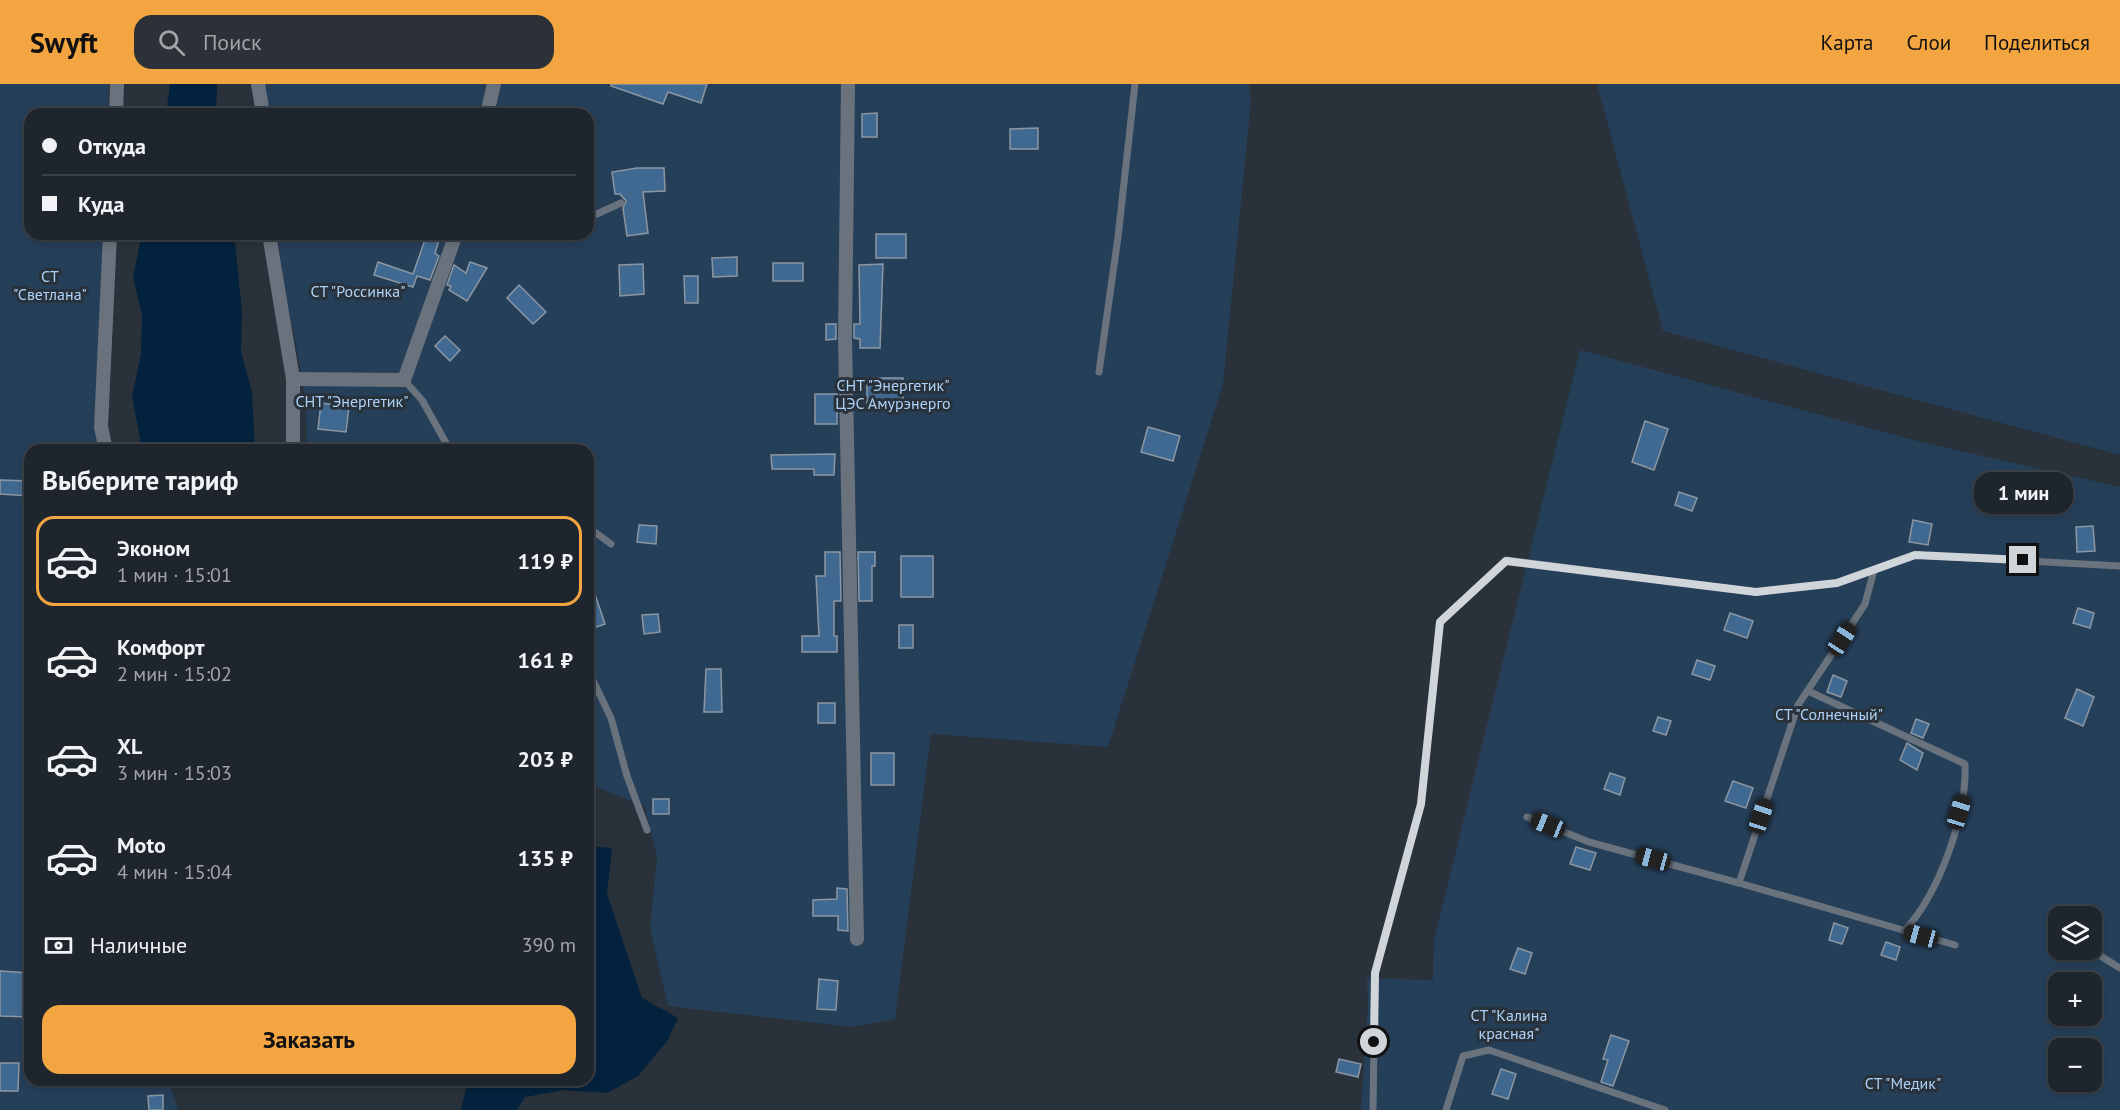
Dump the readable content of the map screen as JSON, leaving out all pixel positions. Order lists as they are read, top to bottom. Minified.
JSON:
{"parks":["СТ \"Светлана\"","СТ \"Россинка\"","СНТ \"Энергетик\" ЦЭС Амурэнерго","СНТ \"Энергетик\"","СТ \"Солнечный\"","СТ \"Калина красная\"","СТ \"Медик\""],"page":{"header":"Swyft","search":"Поиск","nav":["Карта","Слои","Поделиться"],"banner":["Откуда","Куда"],"heading":"Выберите тариф","bubble":"1 мин","list":[{"name":"Эконом","note":"1 мин · 15:01","value":"119 ₽"},{"name":"Комфорт","note":"2 мин · 15:02","value":"161 ₽"},{"name":"XL","note":"3 мин · 15:03","value":"203 ₽"},{"name":"Moto","note":"4 мин · 15:04","value":"135 ₽"}],"map_buttons":["+","−"],"pay":["Наличные","390 m"],"buttons":"Заказать"}}
